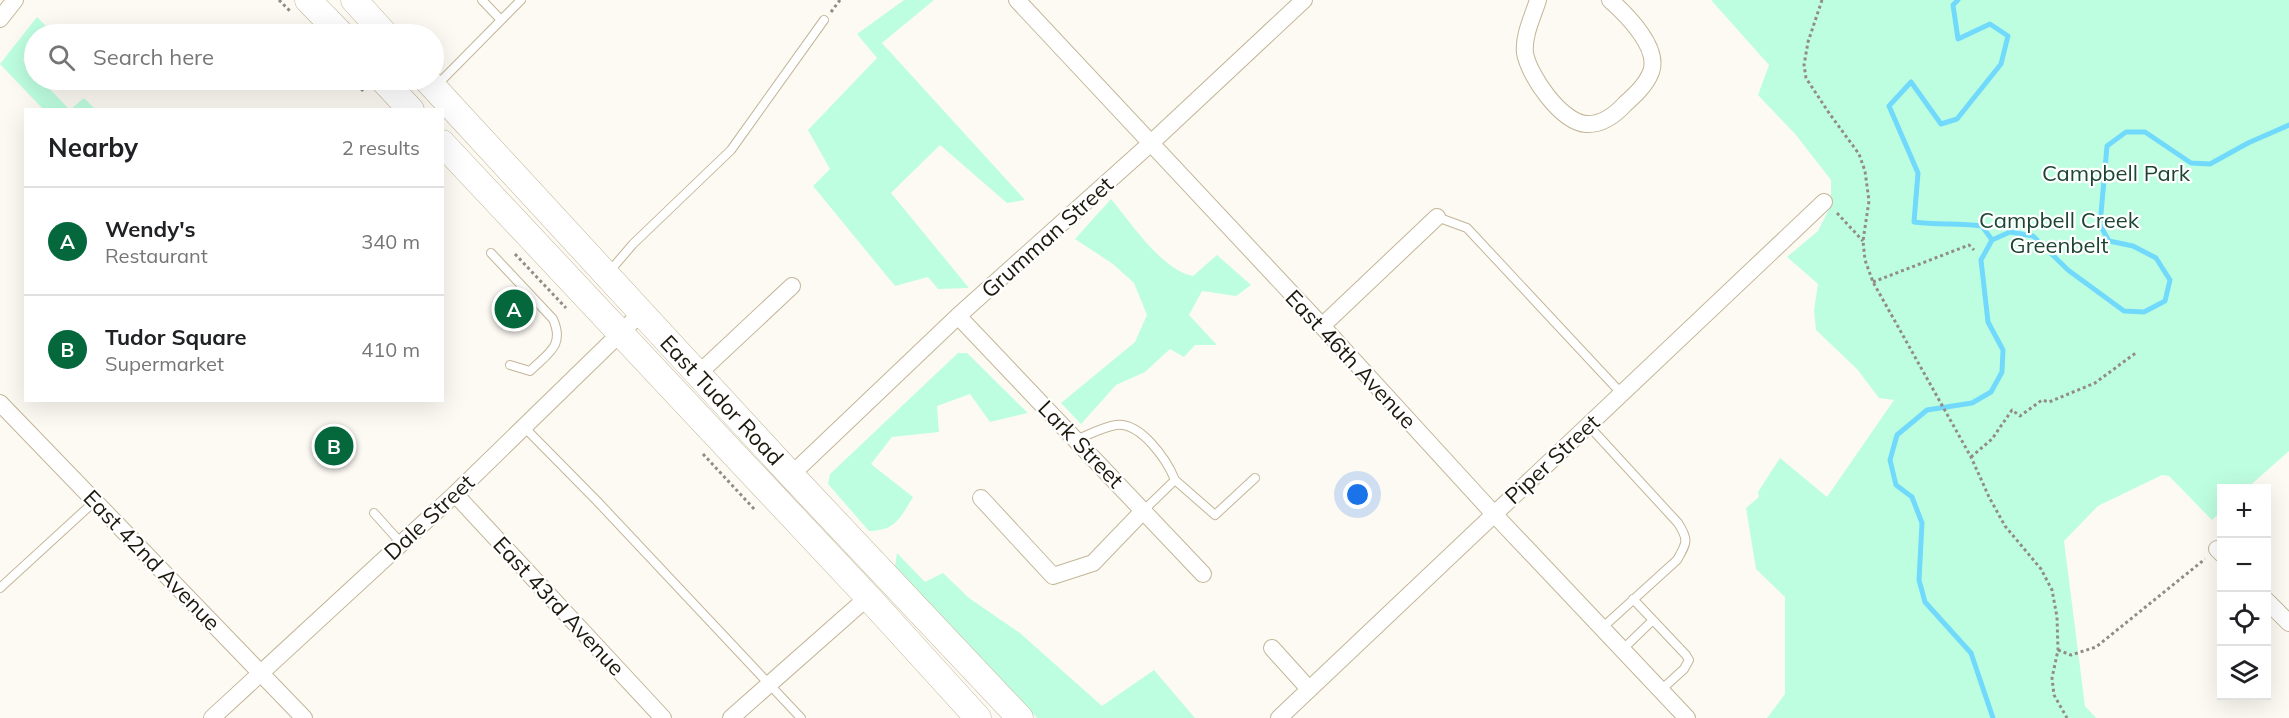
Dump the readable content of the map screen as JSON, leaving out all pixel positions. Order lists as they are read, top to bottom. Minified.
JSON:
{"streets":{"main road":["East Tudor Road"],"street":["Grumman Street","East 46th Avenue","Lark Street","Piper Street","Dale Street","East 42nd Avenue","East 43rd Avenue"]},"crossings":[["Grumman Street","East 46th Avenue"],["Grumman Street","East Tudor Road"],["Grumman Street","Lark Street"],["East 46th Avenue","Piper Street"],["East Tudor Road","Dale Street"],["Dale Street","East 42nd Avenue"],["Dale Street","East 43rd Avenue"]],"parks":["Campbell Park","Campbell Creek Greenbelt"],"page":{"search":"Search here","heading":["Nearby","2 results"],"list":[{"mark":"A","name":"Wendy's","note":"Restaurant","value":"340 m"},{"mark":"B","name":"Tudor Square","note":"Supermarket","value":"410 m"}],"pins":["A","B"],"map_buttons":["+","−"]}}
